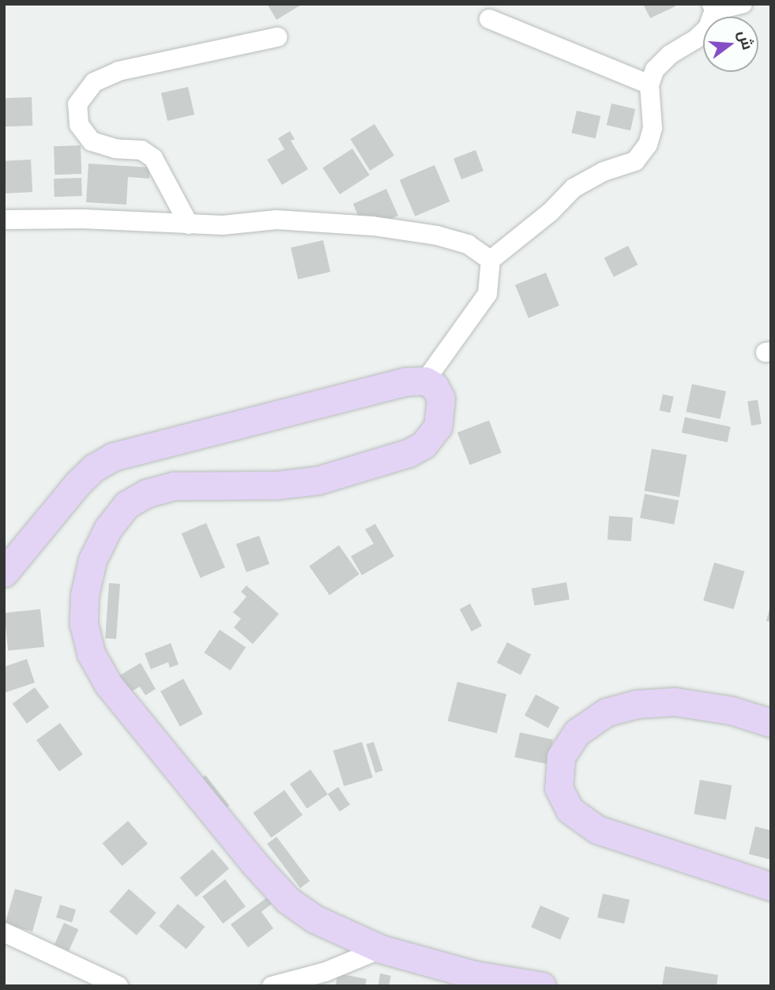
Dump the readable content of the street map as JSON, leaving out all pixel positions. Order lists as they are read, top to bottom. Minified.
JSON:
{"north":"right"}
